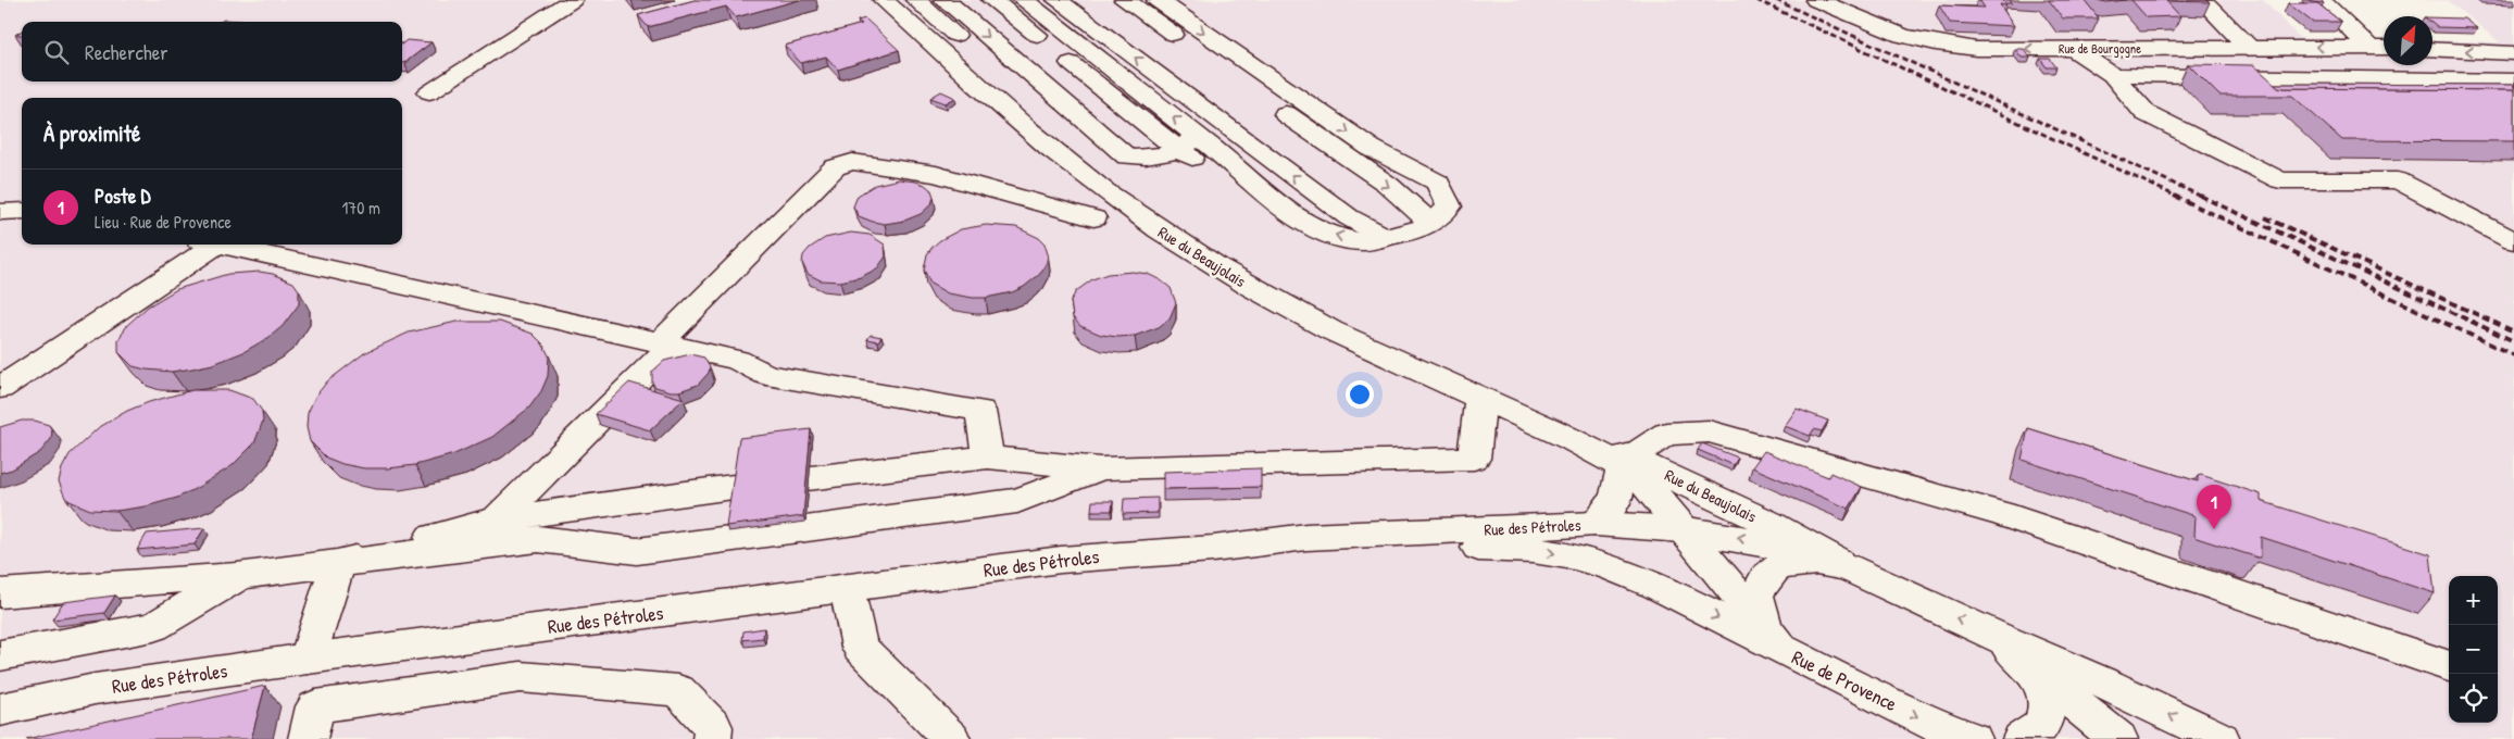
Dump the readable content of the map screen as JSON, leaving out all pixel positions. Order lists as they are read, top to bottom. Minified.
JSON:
{"streets":{"street":["Rue de Bourgogne","Rue du Beaujolais","Rue des Pétroles","Rue de Provence"]},"crossings":[["Rue du Beaujolais","Rue des Pétroles"],["Rue du Beaujolais","Rue de Provence"],["Rue des Pétroles","Rue de Provence"]],"north":"top right","page":{"search":"Rechercher","heading":"À proximité","list":[{"mark":"1","name":"Poste D","note":"Lieu · Rue de Provence","value":"170 m"}],"pins":"1","map_buttons":["+","−"]}}
